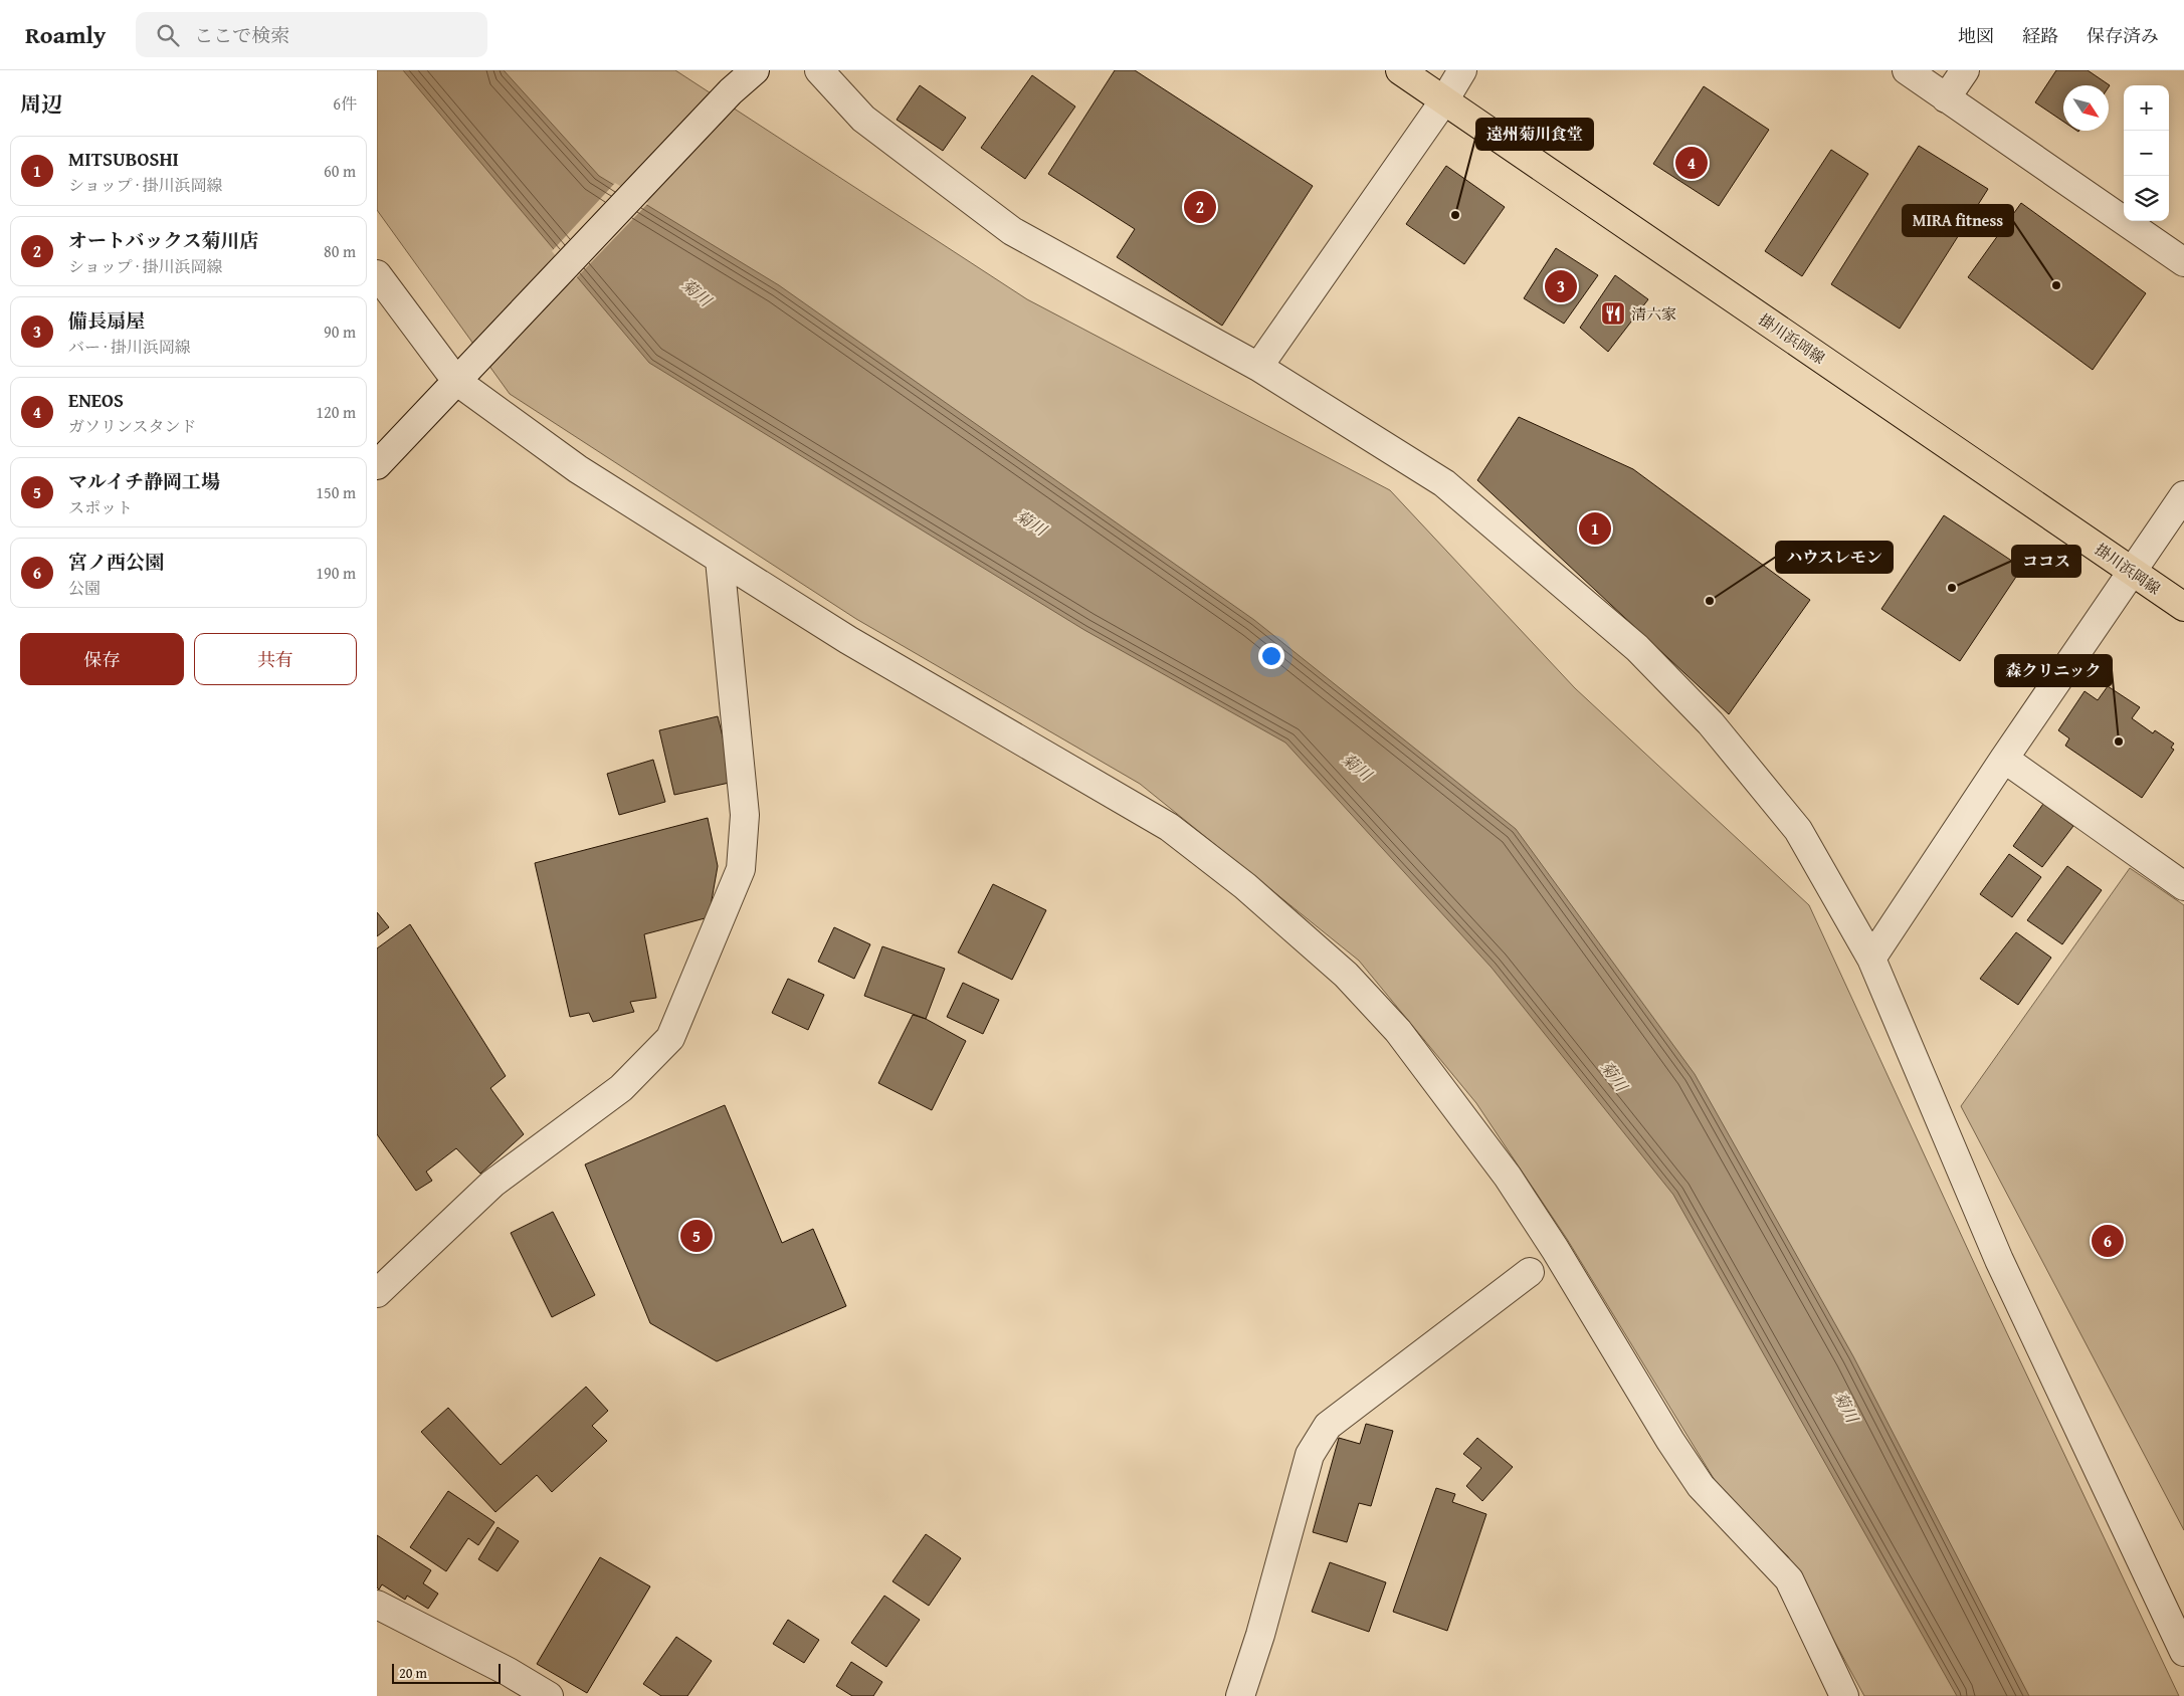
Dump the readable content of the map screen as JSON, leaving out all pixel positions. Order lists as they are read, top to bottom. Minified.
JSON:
{"streets":{"main road":["掛川浜岡線"]},"water":["菊川"],"places":{"other":["遠州菊川食堂","MIRA fitness","ココス","ハウスレモン","森クリニック"],"restaurant":["清六家"]},"scale_bar":"20 m","north":"bottom right","page":{"header":"Roamly","search":"ここで検索","nav":["地図","経路","保存済み"],"heading":["周辺","6件"],"map_buttons":["+","−"],"list":[{"mark":"1","name":"MITSUBOSHI","note":"ショップ · 掛川浜岡線","value":"60 m"},{"mark":"2","name":"オートバックス菊川店","note":"ショップ · 掛川浜岡線","value":"80 m"},{"mark":"3","name":"備長扇屋","note":"バー · 掛川浜岡線","value":"90 m"},{"mark":"4","name":"ENEOS","note":"ガソリンスタンド","value":"120 m"},{"mark":"5","name":"マルイチ静岡工場","note":"スポット","value":"150 m"},{"mark":"6","name":"宮ノ西公園","note":"公園","value":"190 m"}],"pins":["4","2","3","1","5","6"],"buttons":["保存","共有"],"scale":"20 m"}}
